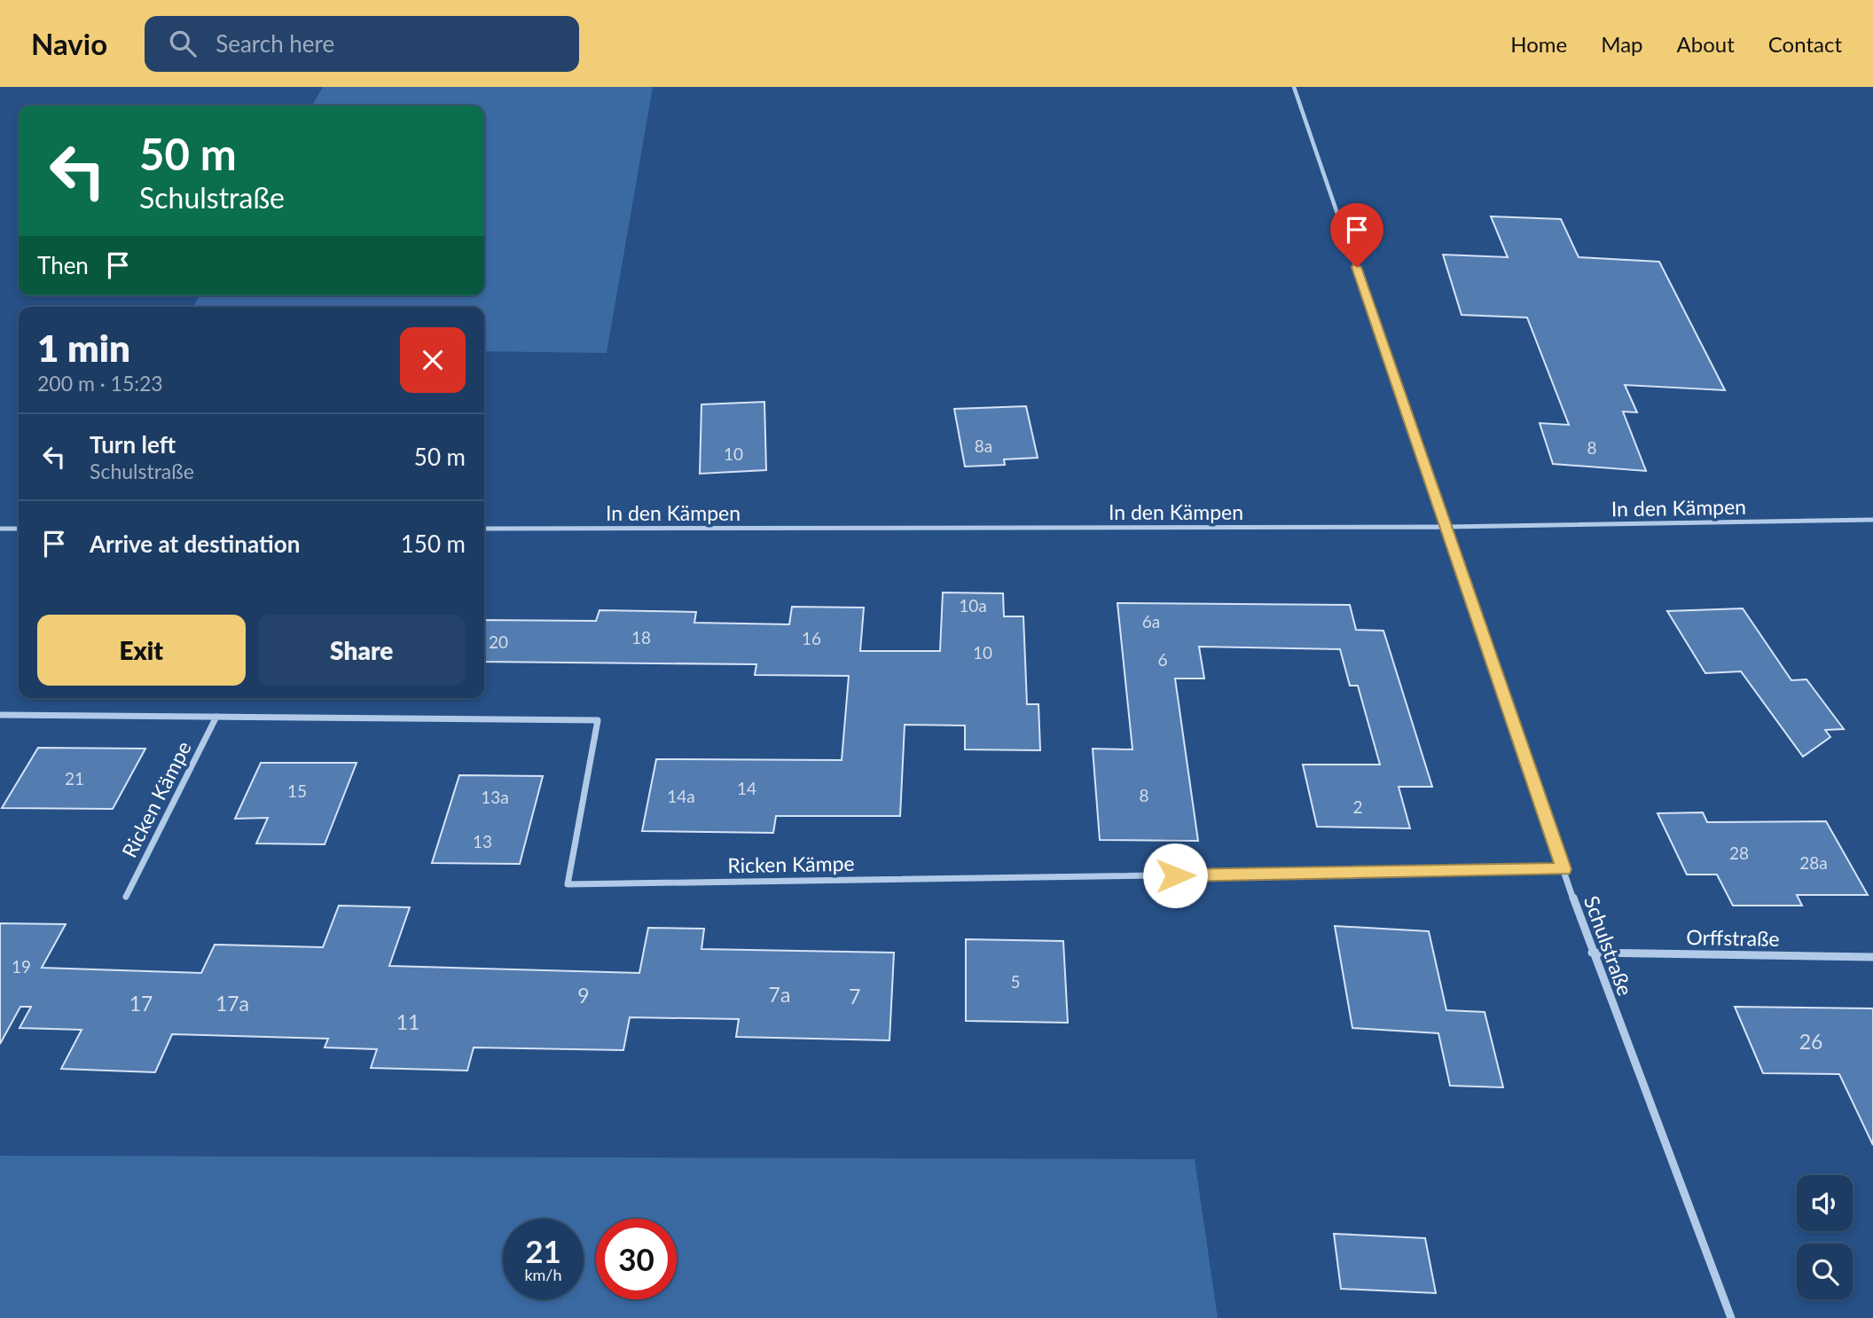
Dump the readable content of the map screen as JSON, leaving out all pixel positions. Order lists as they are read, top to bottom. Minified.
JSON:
{"streets":{"street":["In den Kämpen","Ricken Kämpe","Orffstraße","Schulstraße"]},"crossings":[["In den Kämpen","Schulstraße"],["Ricken Kämpe","Schulstraße"],["Orffstraße","Schulstraße"]],"house_numbers":["8a","8","10","10a","6a","18","16","20","10","6","21","14","15","8","14a","13a","2","13","28","28a","19","5","7a","9","7","17","17a","11","26"],"page":{"header":"Navio","search":"Search here","nav":["Home","Map","About","Contact"],"turn":["50 m","Schulstraße"],"then":"Then","heading":["1 min","200 m · 15:23"],"list":[{"name":"Turn left","note":"Schulstraße","value":"50 m"},{"name":"Arrive at destination","value":"150 m"}],"buttons":["Exit","Share"],"speed":"21 km/h","limit":"30"}}
